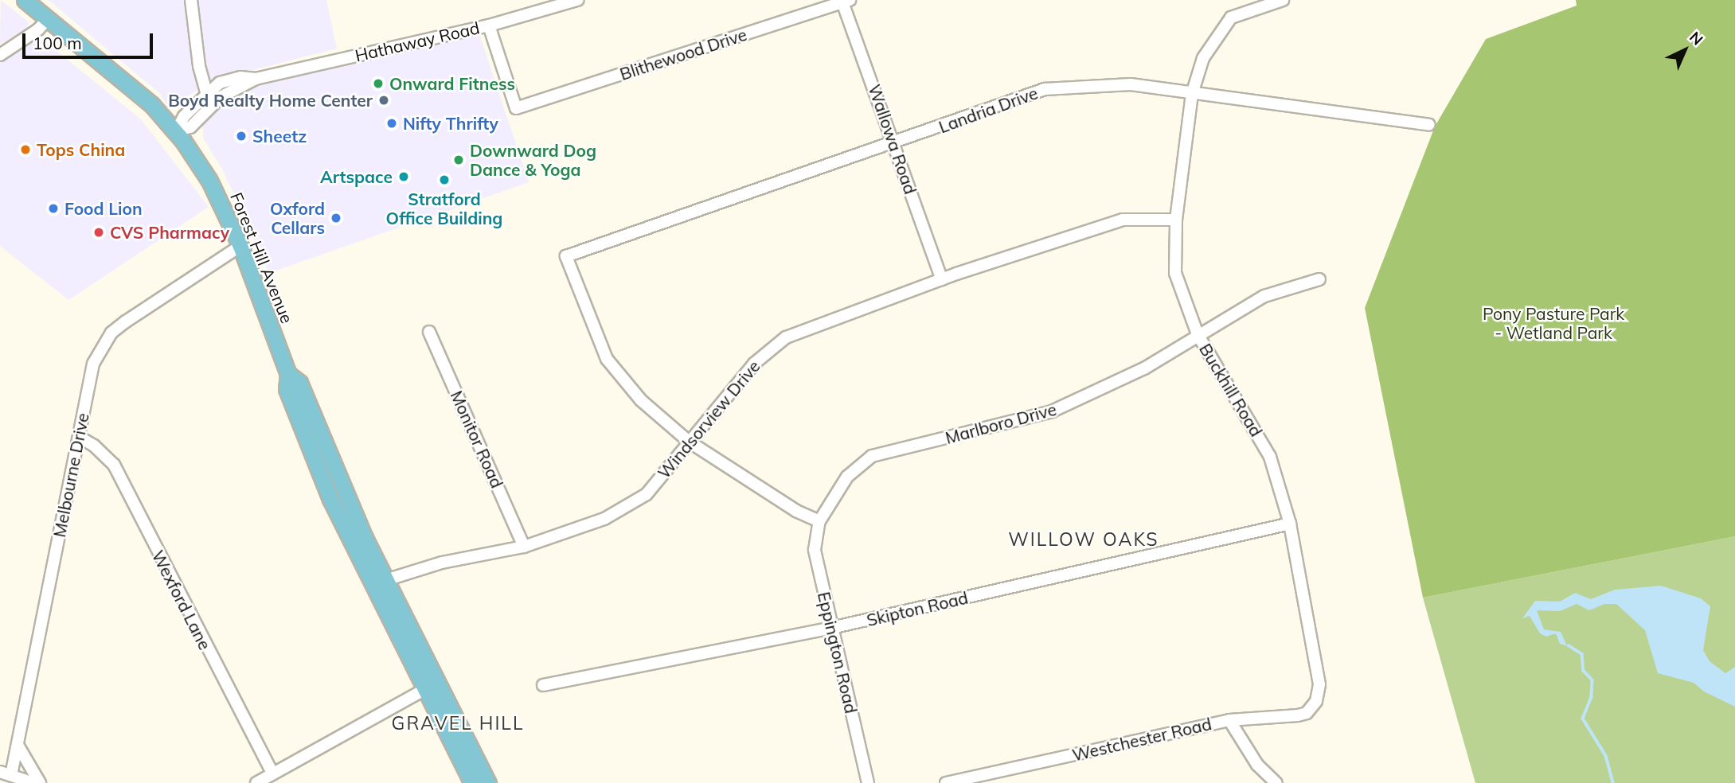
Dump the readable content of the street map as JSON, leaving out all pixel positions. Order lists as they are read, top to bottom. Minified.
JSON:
{"streets":{"main road":["Forest Hill Avenue"],"street":["Hathaway Road","Blithewood Drive","Landria Drive","Wallowa Road","Buckhill Road","Windsorview Drive","Marlboro Drive","Monitor Road","Melbourne Drive","Wexford Lane","Skipton Road","Eppington Road","Westchester Road"]},"crossings":[["Hathaway Road","Blithewood Drive"],["Hathaway Road","Forest Hill Avenue"],["Blithewood Drive","Wallowa Road"],["Landria Drive","Wallowa Road"],["Landria Drive","Buckhill Road"],["Landria Drive","Windsorview Drive"],["Wallowa Road","Windsorview Drive"],["Forest Hill Avenue","Windsorview Drive"],["Forest Hill Avenue","Melbourne Drive"],["Buckhill Road","Windsorview Drive"],["Buckhill Road","Marlboro Drive"],["Buckhill Road","Skipton Road"],["Buckhill Road","Westchester Road"],["Windsorview Drive","Monitor Road"],["Marlboro Drive","Eppington Road"],["Melbourne Drive","Wexford Lane"],["Skipton Road","Eppington Road"]],"districts":["WILLOW OAKS","GRAVEL HILL"],"parks":["Pony Pasture Park - Wetland Park"],"places":["Onward Fitness","Boyd Realty Home Center","Nifty Thrifty","Sheetz","Tops China","Downward Dog Dance & Yoga","Artspace","Stratford Office Building","Food Lion","Oxford Cellars","CVS Pharmacy"],"scale_bar":"100 m","north":"top right"}
